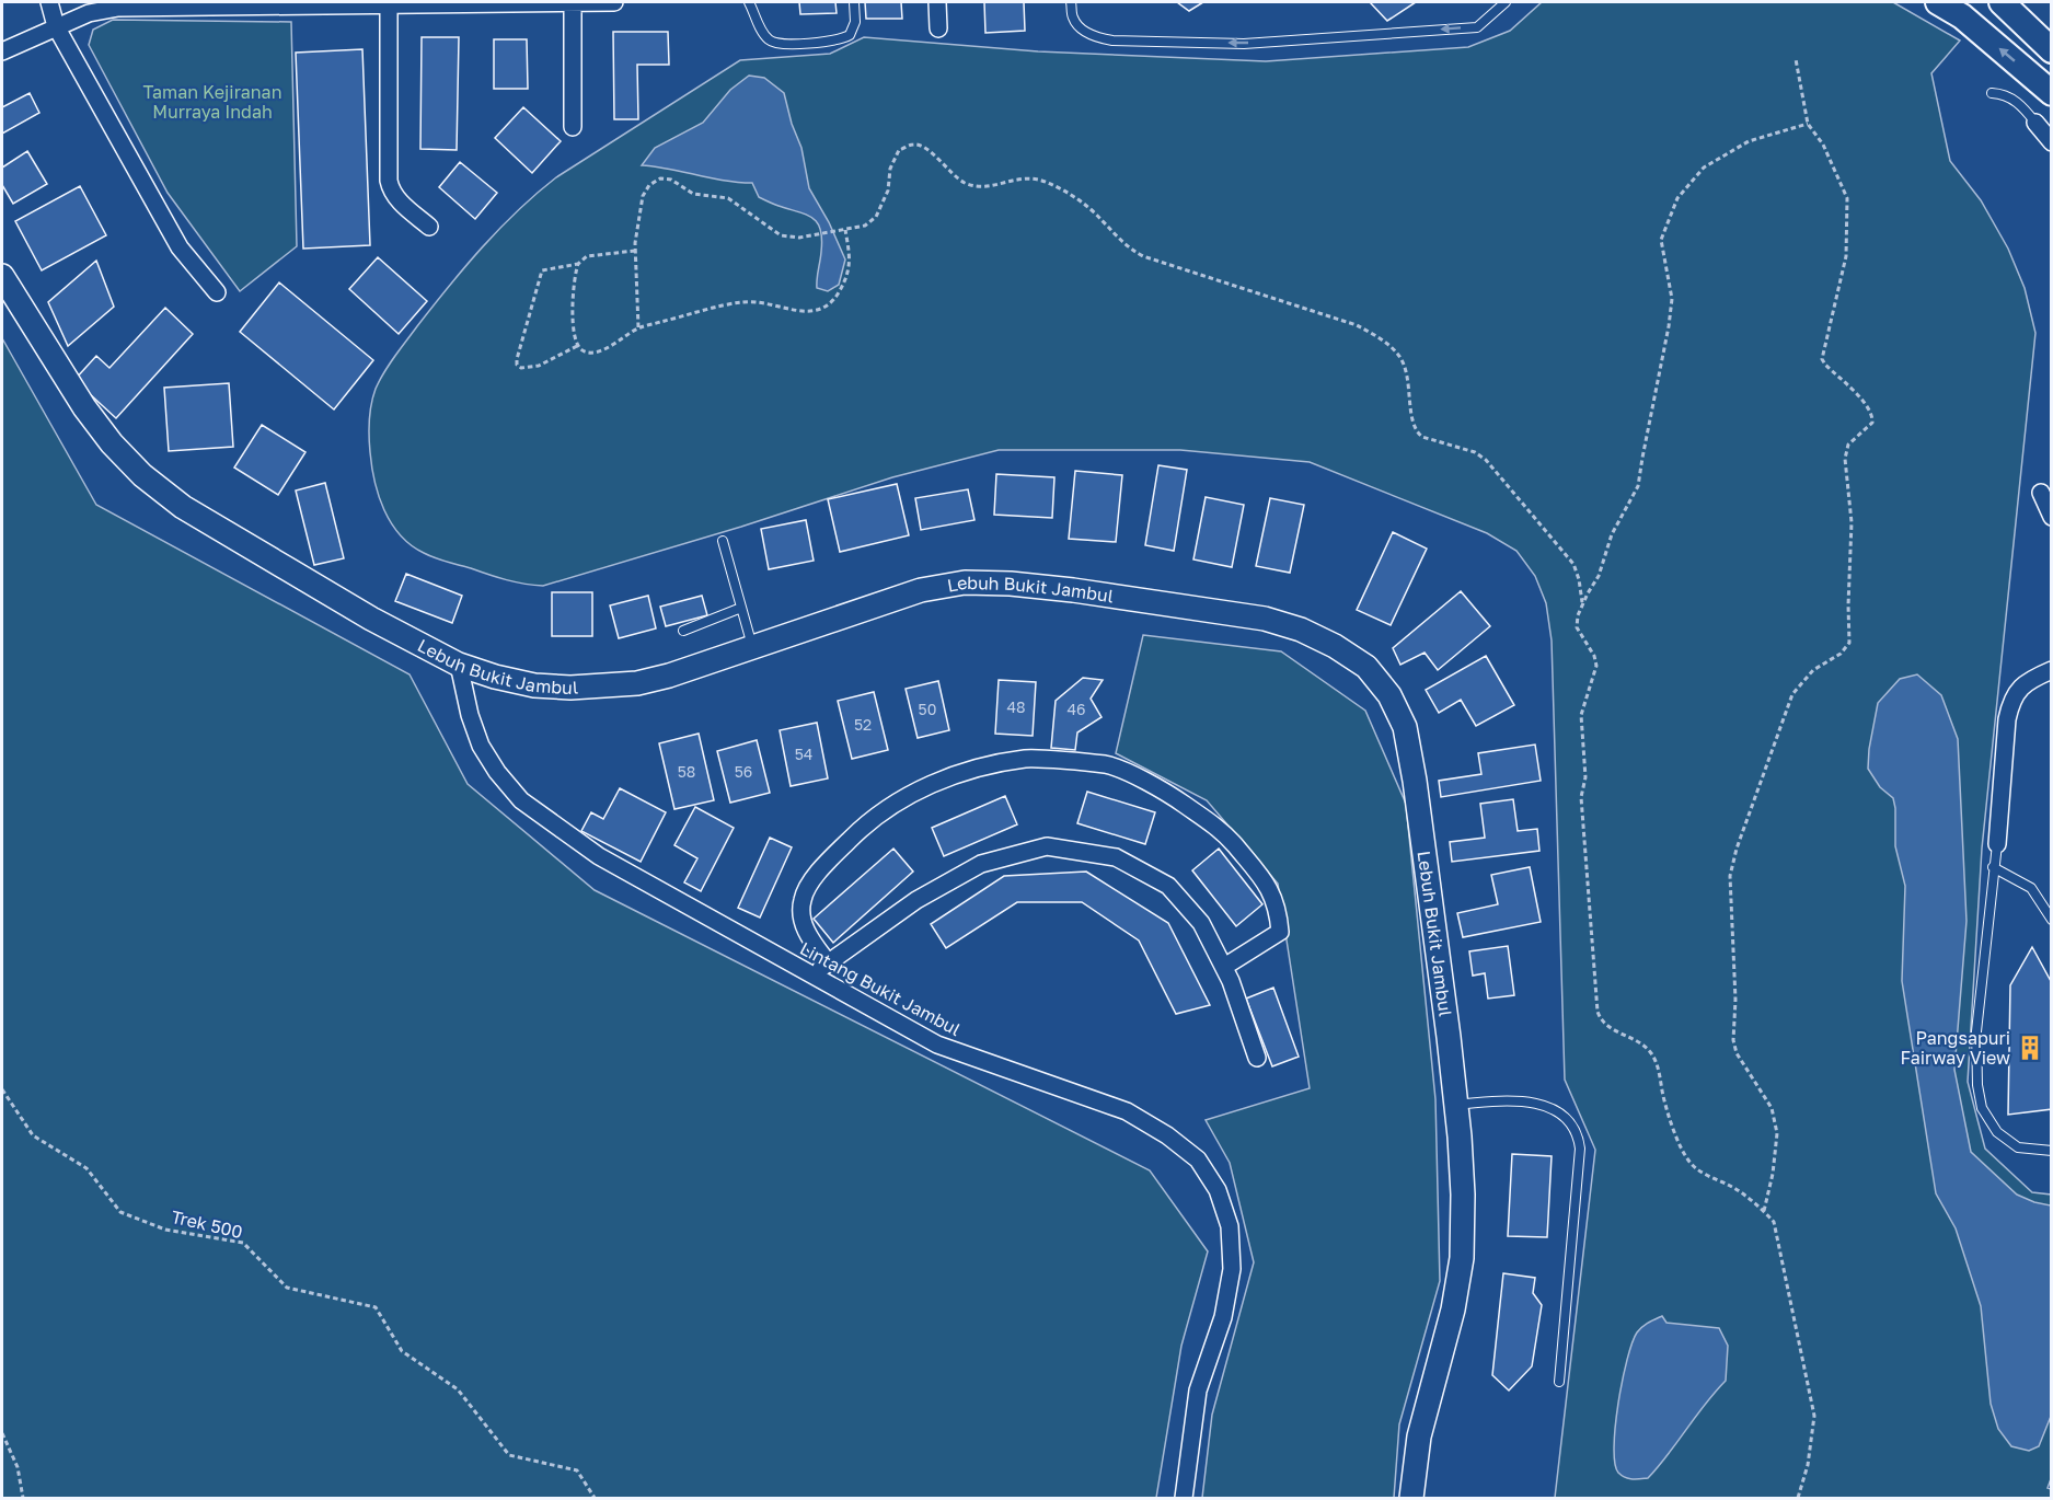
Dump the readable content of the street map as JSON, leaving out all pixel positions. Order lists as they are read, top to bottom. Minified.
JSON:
{"streets":{"main road":["Lebuh Bukit Jambul"],"street":["Lintang Bukit Jambul"],"path":["Trek 500"]},"crossings":[["Lebuh Bukit Jambul","Lintang Bukit Jambul"]],"parks":["Taman Kejiranan Murraya Indah"],"places":{"building":["Pangsapuri Fairway View"]},"house_numbers":["48","50","46","52","54","58","56"]}
